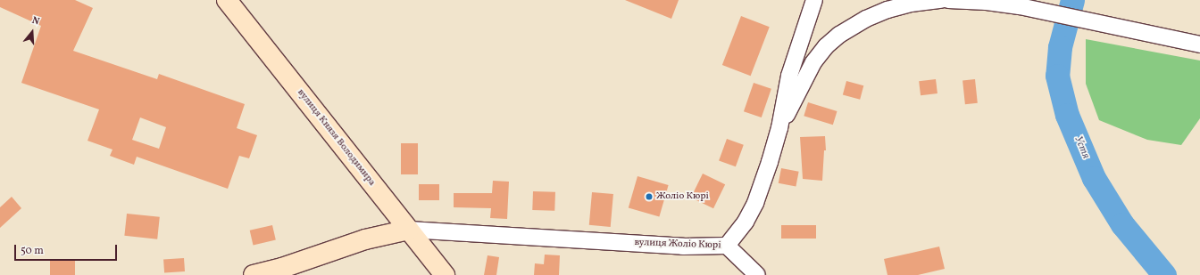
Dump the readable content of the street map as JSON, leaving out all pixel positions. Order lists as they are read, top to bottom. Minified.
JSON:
{"streets":{"main road":["вулиця Князя Володимира"],"street":["вулиця Жоліо Кюрі"]},"crossings":[["вулиця Князя Володимира","вулиця Жоліо Кюрі"]],"water":["Устя"],"places":["Жоліо Кюрі"],"scale_bar":"50 m","north":"top"}
